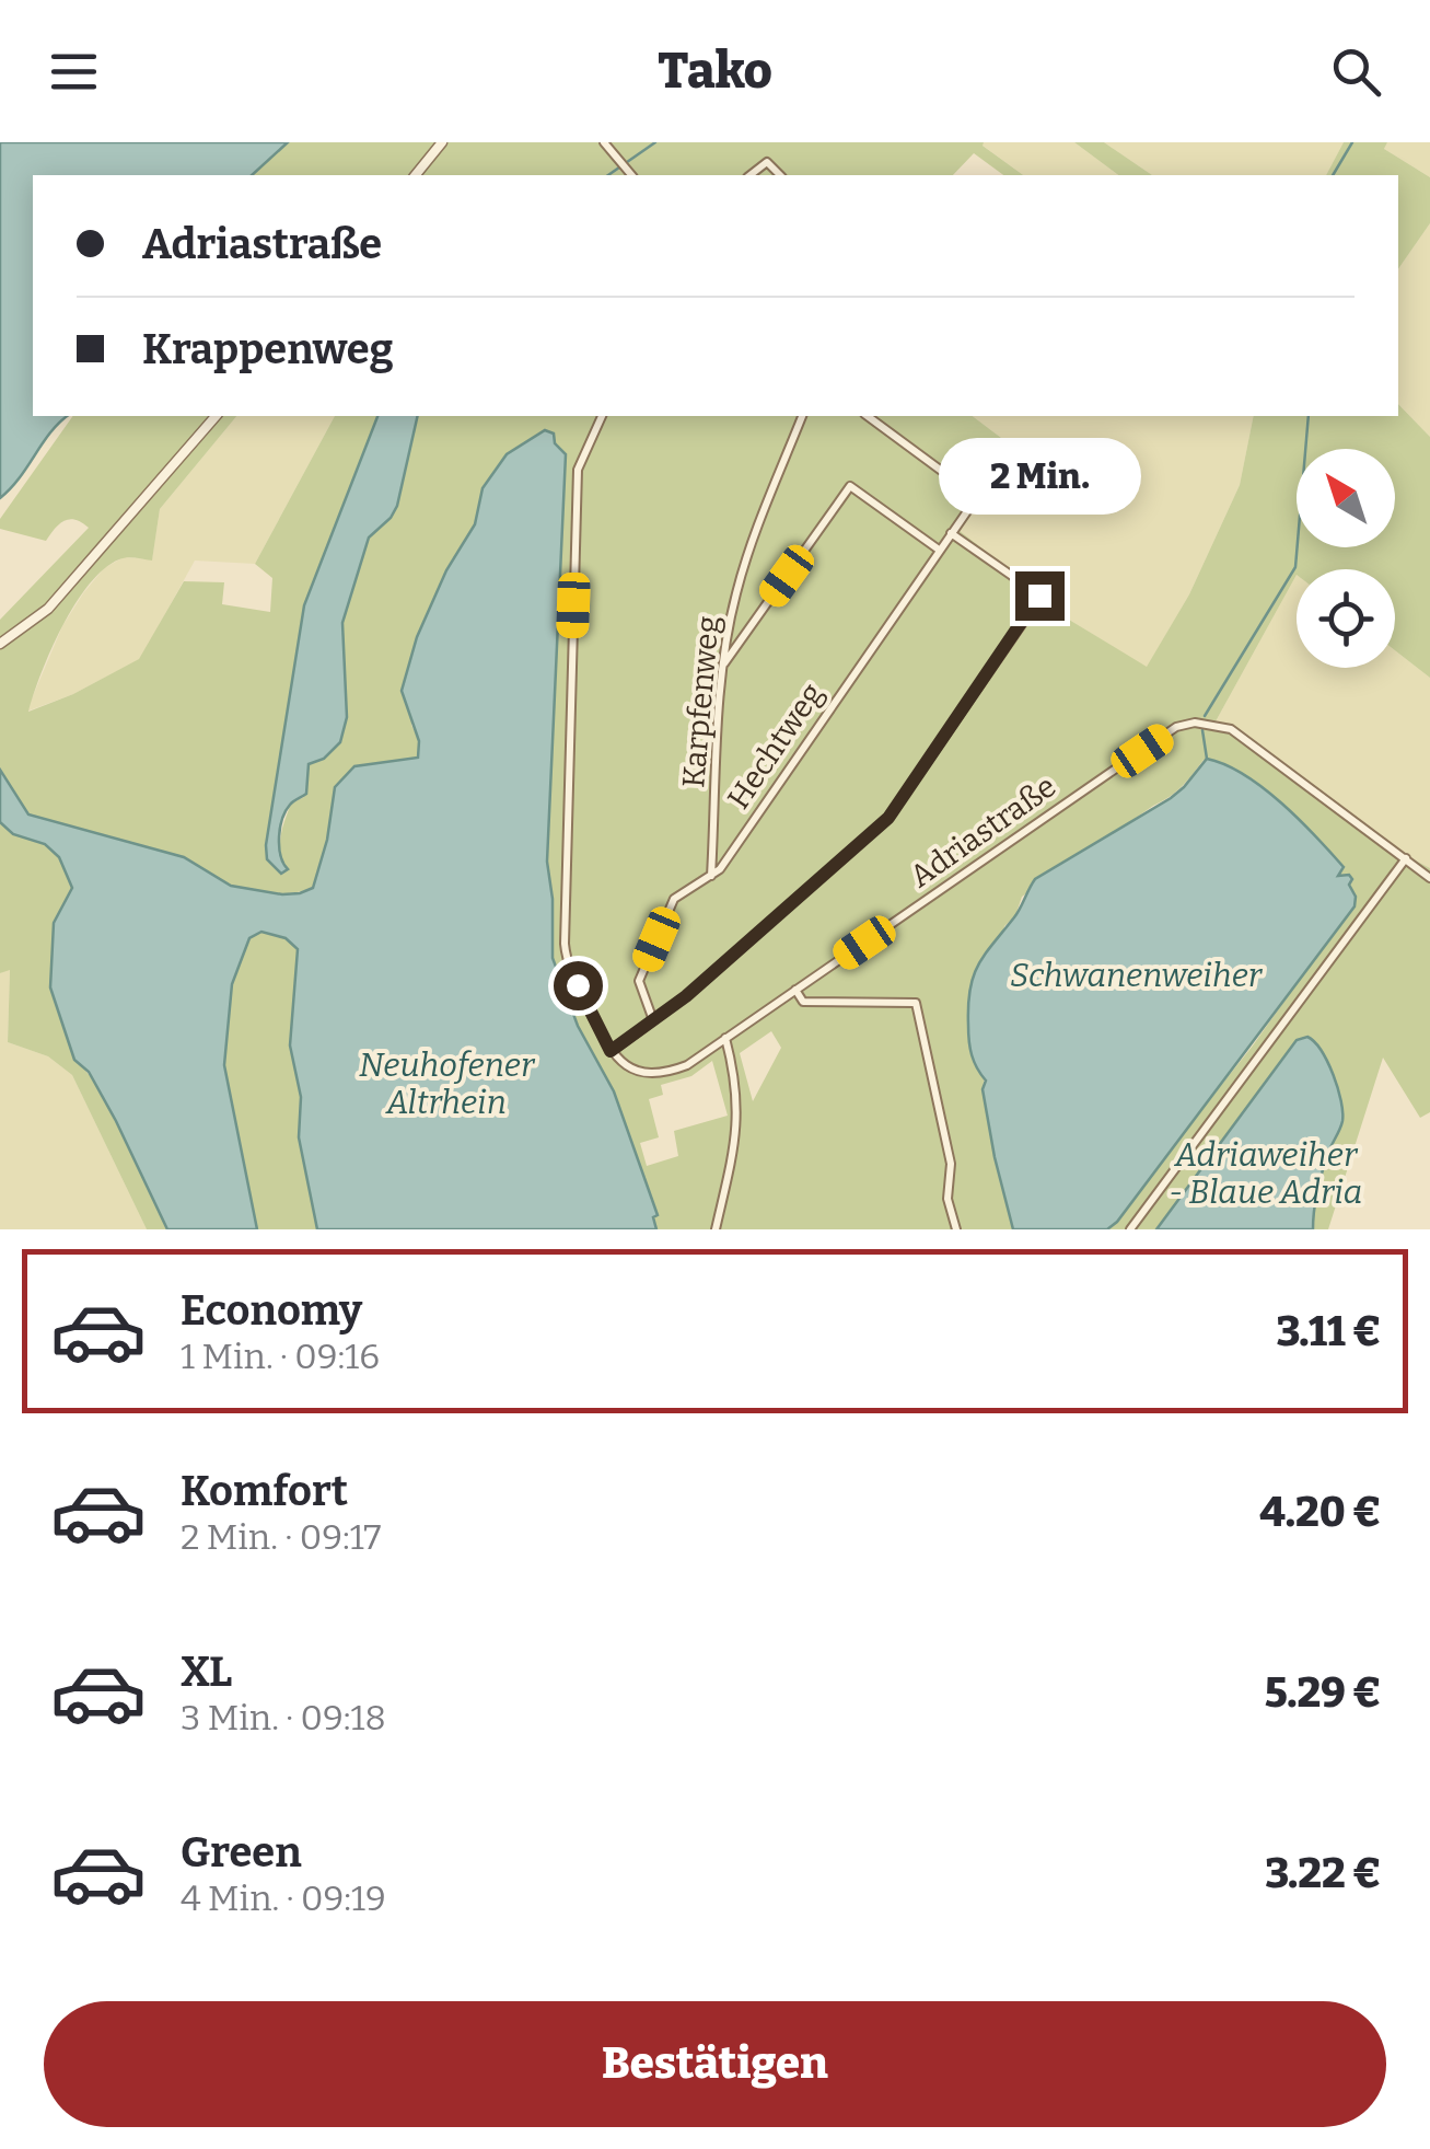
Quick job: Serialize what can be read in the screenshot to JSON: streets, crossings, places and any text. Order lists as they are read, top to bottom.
{
  "streets": {
    "street": ["Karpfenweg", "Hechtweg", "Adriastraße"]
  },
  "crossings": [
    ["Karpfenweg", "Hechtweg"]
  ],
  "water": ["Schwanenweiher", "Neuhofener Altrhein", "Adriaweiher - Blaue Adria"],
  "north": "top left",
  "page": {
    "header": "Tako",
    "banner": ["Adriastraße", "Krappenweg"],
    "bubble": "2 Min.",
    "list": [
      {
        "name": "Economy",
        "note": "1 Min. · 09:16",
        "value": "3.11 €"
      },
      {
        "name": "Komfort",
        "note": "2 Min. · 09:17",
        "value": "4.20 €"
      },
      {
        "name": "XL",
        "note": "3 Min. · 09:18",
        "value": "5.29 €"
      },
      {
        "name": "Green",
        "note": "4 Min. · 09:19",
        "value": "3.22 €"
      }
    ],
    "buttons": "Bestätigen"
  }
}
